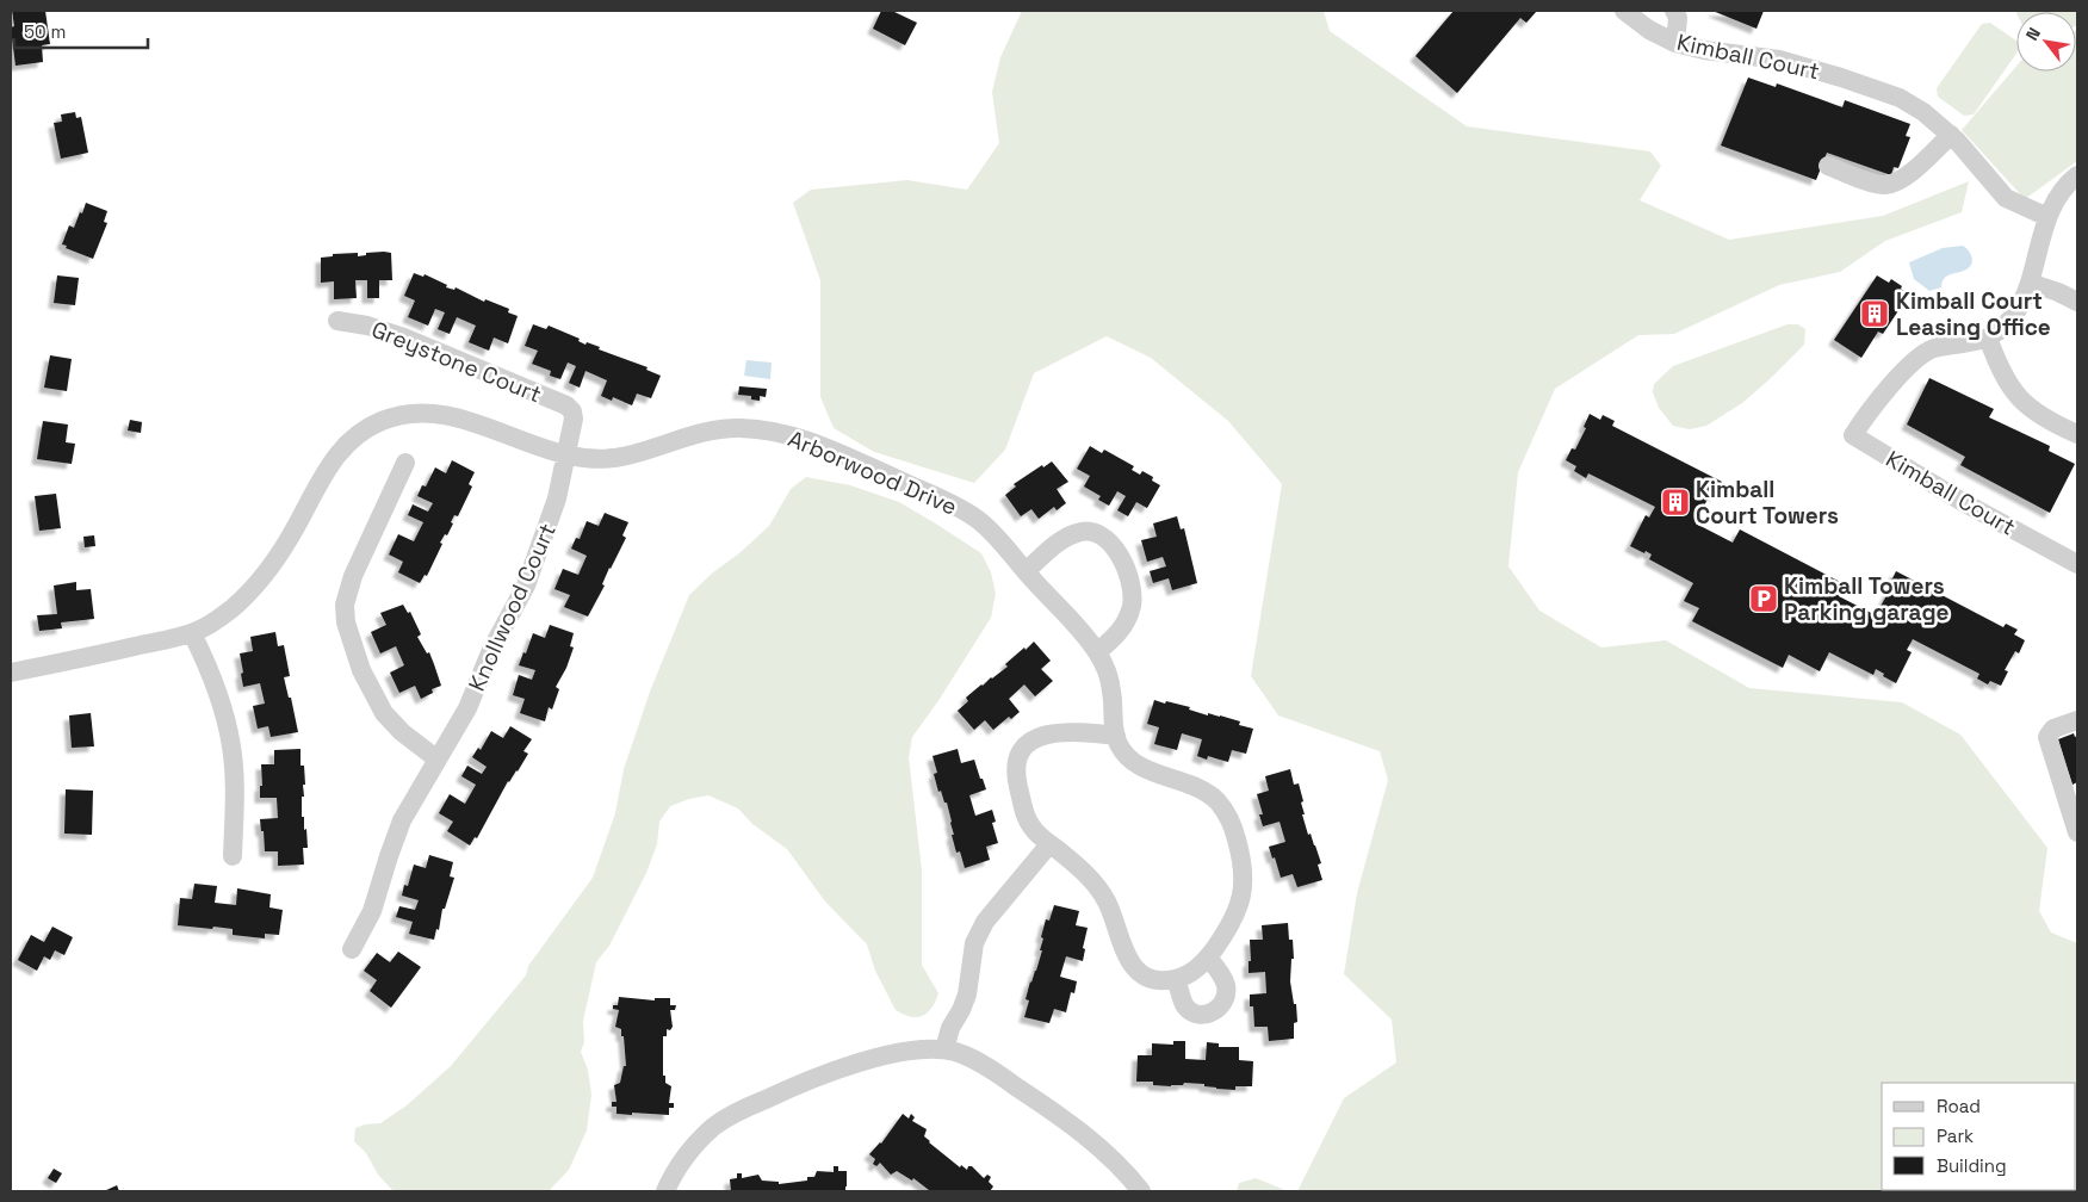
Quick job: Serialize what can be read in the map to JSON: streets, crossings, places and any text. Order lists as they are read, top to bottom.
{
  "streets": {
    "street": [
      "Kimball Court",
      "Greystone Court",
      "Arborwood Drive",
      "Knollwood Court"
    ]
  },
  "crossings": [
    ["Greystone Court", "Knollwood Court"],
    ["Arborwood Drive", "Knollwood Court"]
  ],
  "places": {
    "building": ["Kimball Court Leasing Office", "Kimball Court Towers"],
    "parking": ["Kimball Towers Parking garage"]
  },
  "legend": ["Road", "Park", "Building"],
  "scale_bar": "50 m",
  "north": "top left"
}
